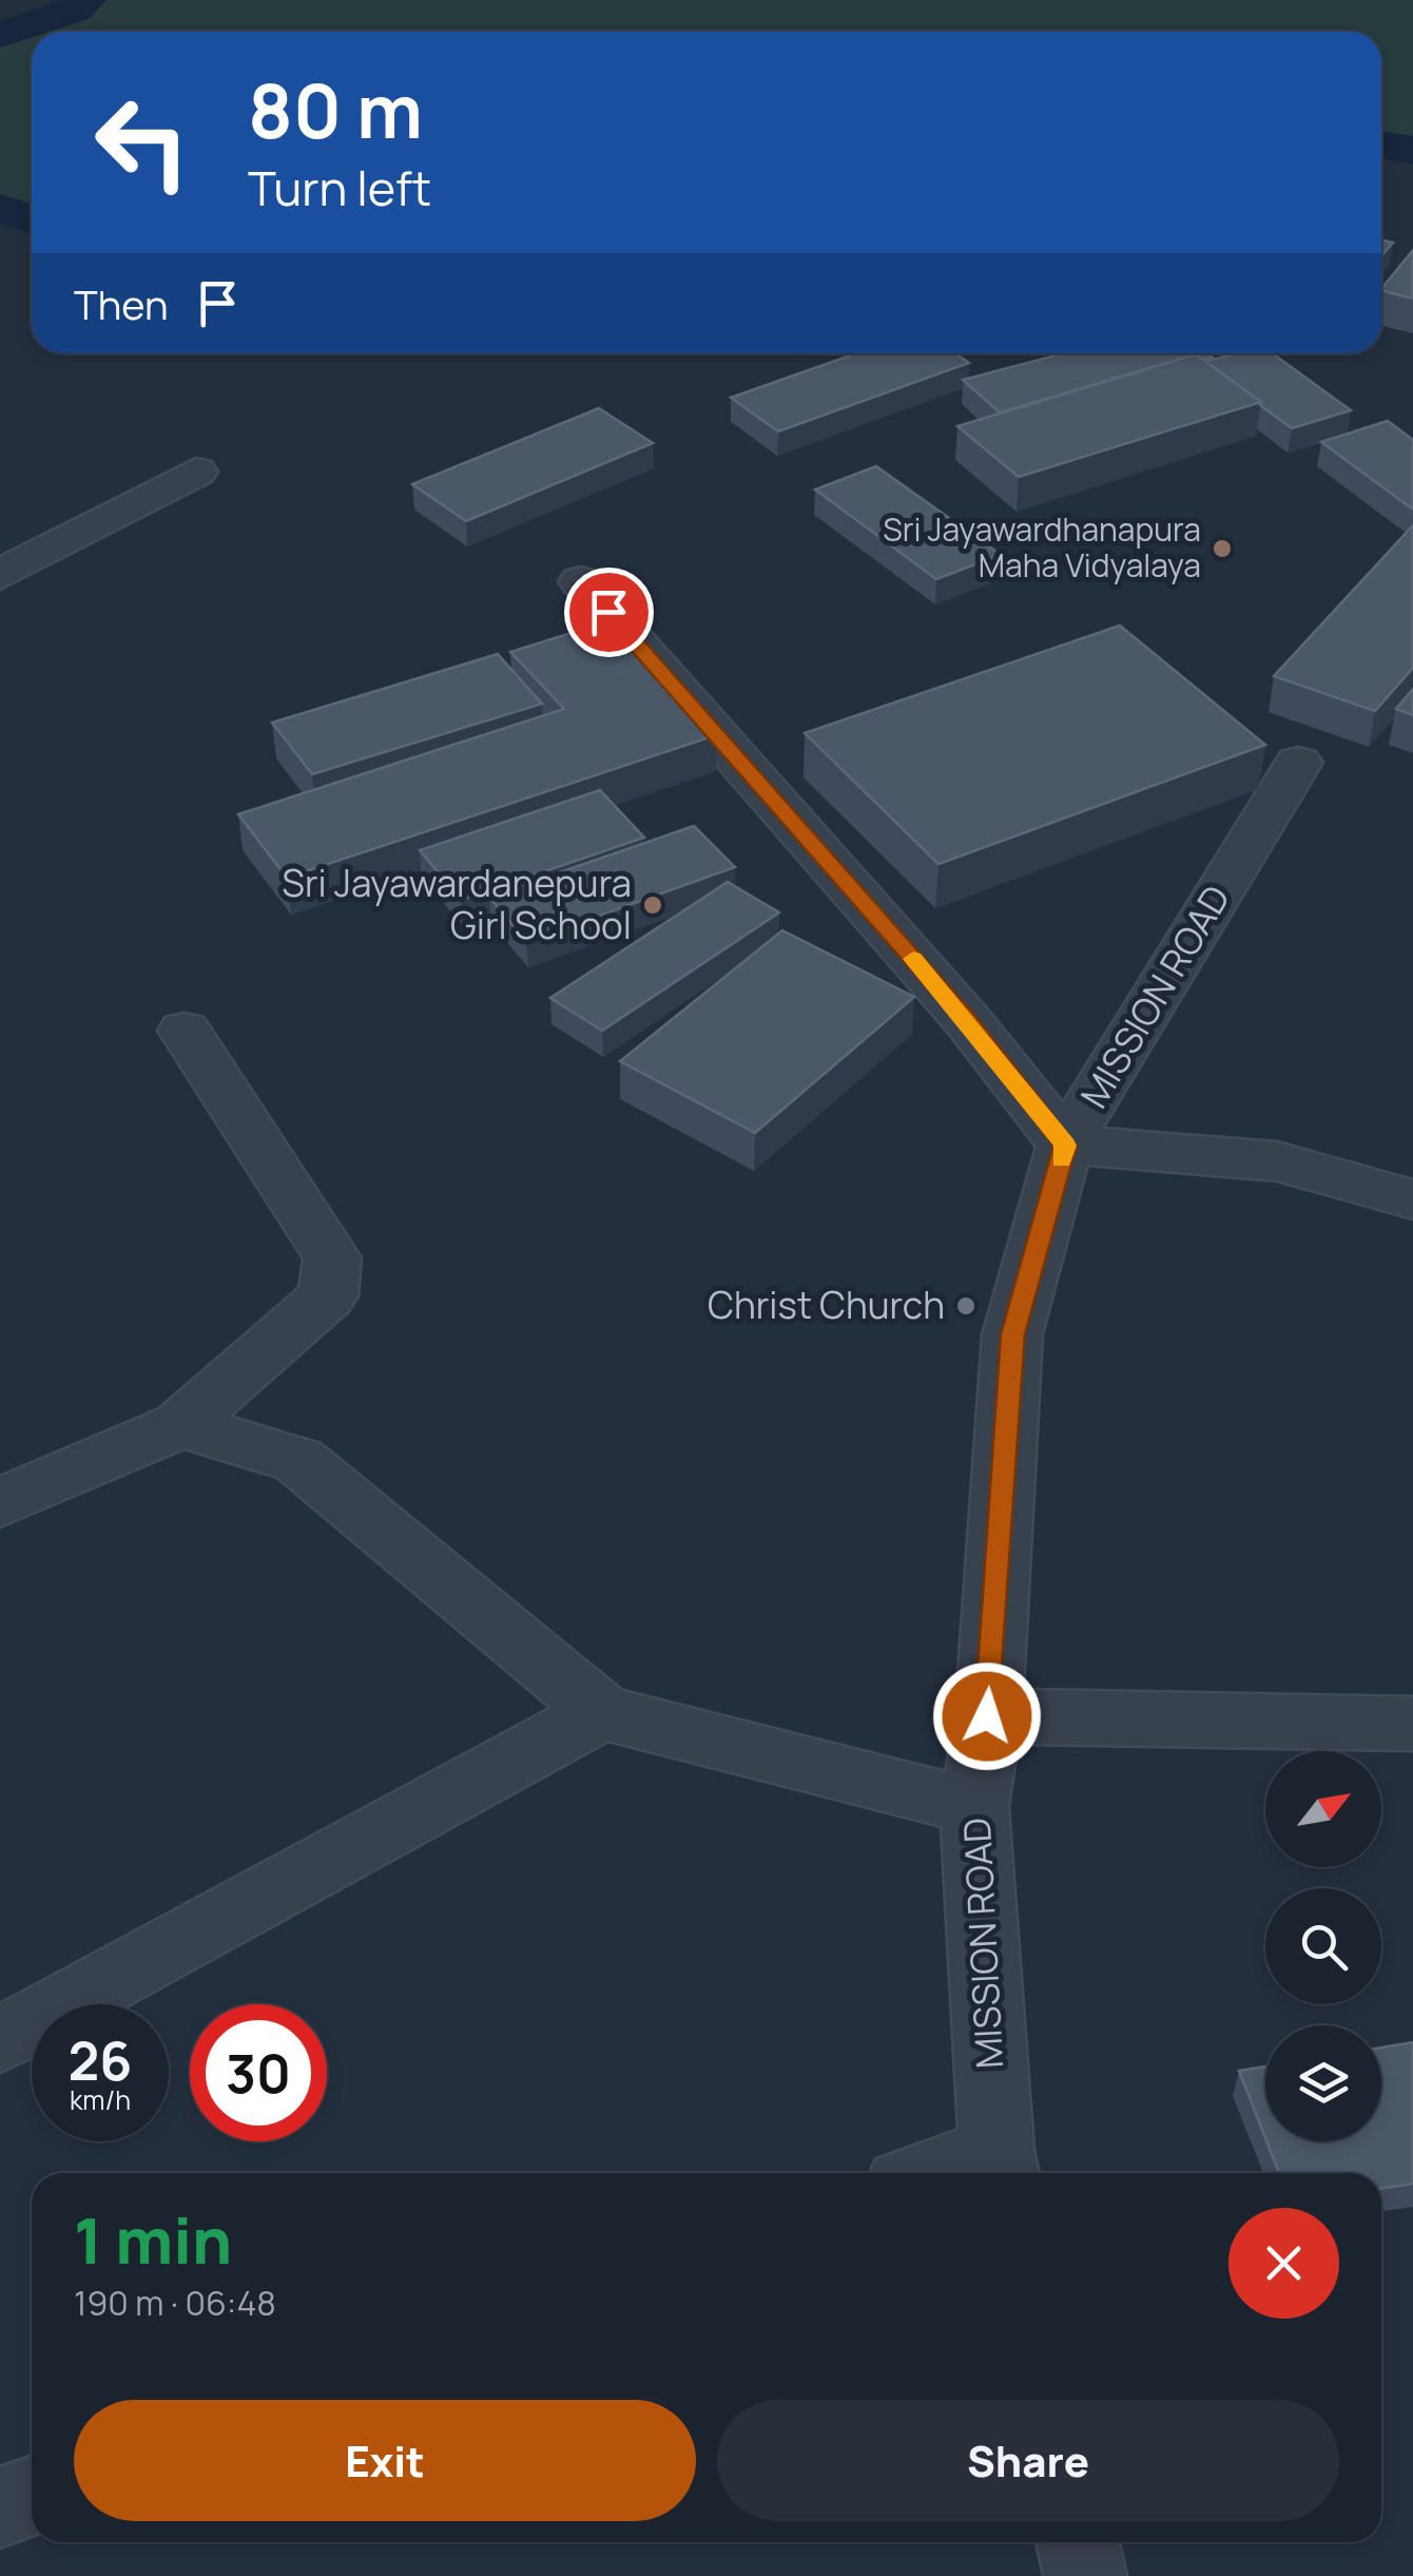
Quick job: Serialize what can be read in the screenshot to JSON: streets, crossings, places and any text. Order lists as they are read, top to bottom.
{
  "streets": {
    "street": ["MISSION ROAD"]
  },
  "places": ["Sri Jayawardhanapura Maha Vidyalaya", "Sri Jayawardanepura Girl School", "Christ Church"],
  "north": "top right",
  "page": {
    "turn": ["80 m", "Turn left"],
    "then": "Then",
    "speed": "26 km/h",
    "limit": "30",
    "heading": ["1 min", "190 m · 06:48"],
    "buttons": ["Exit", "Share"]
  }
}
